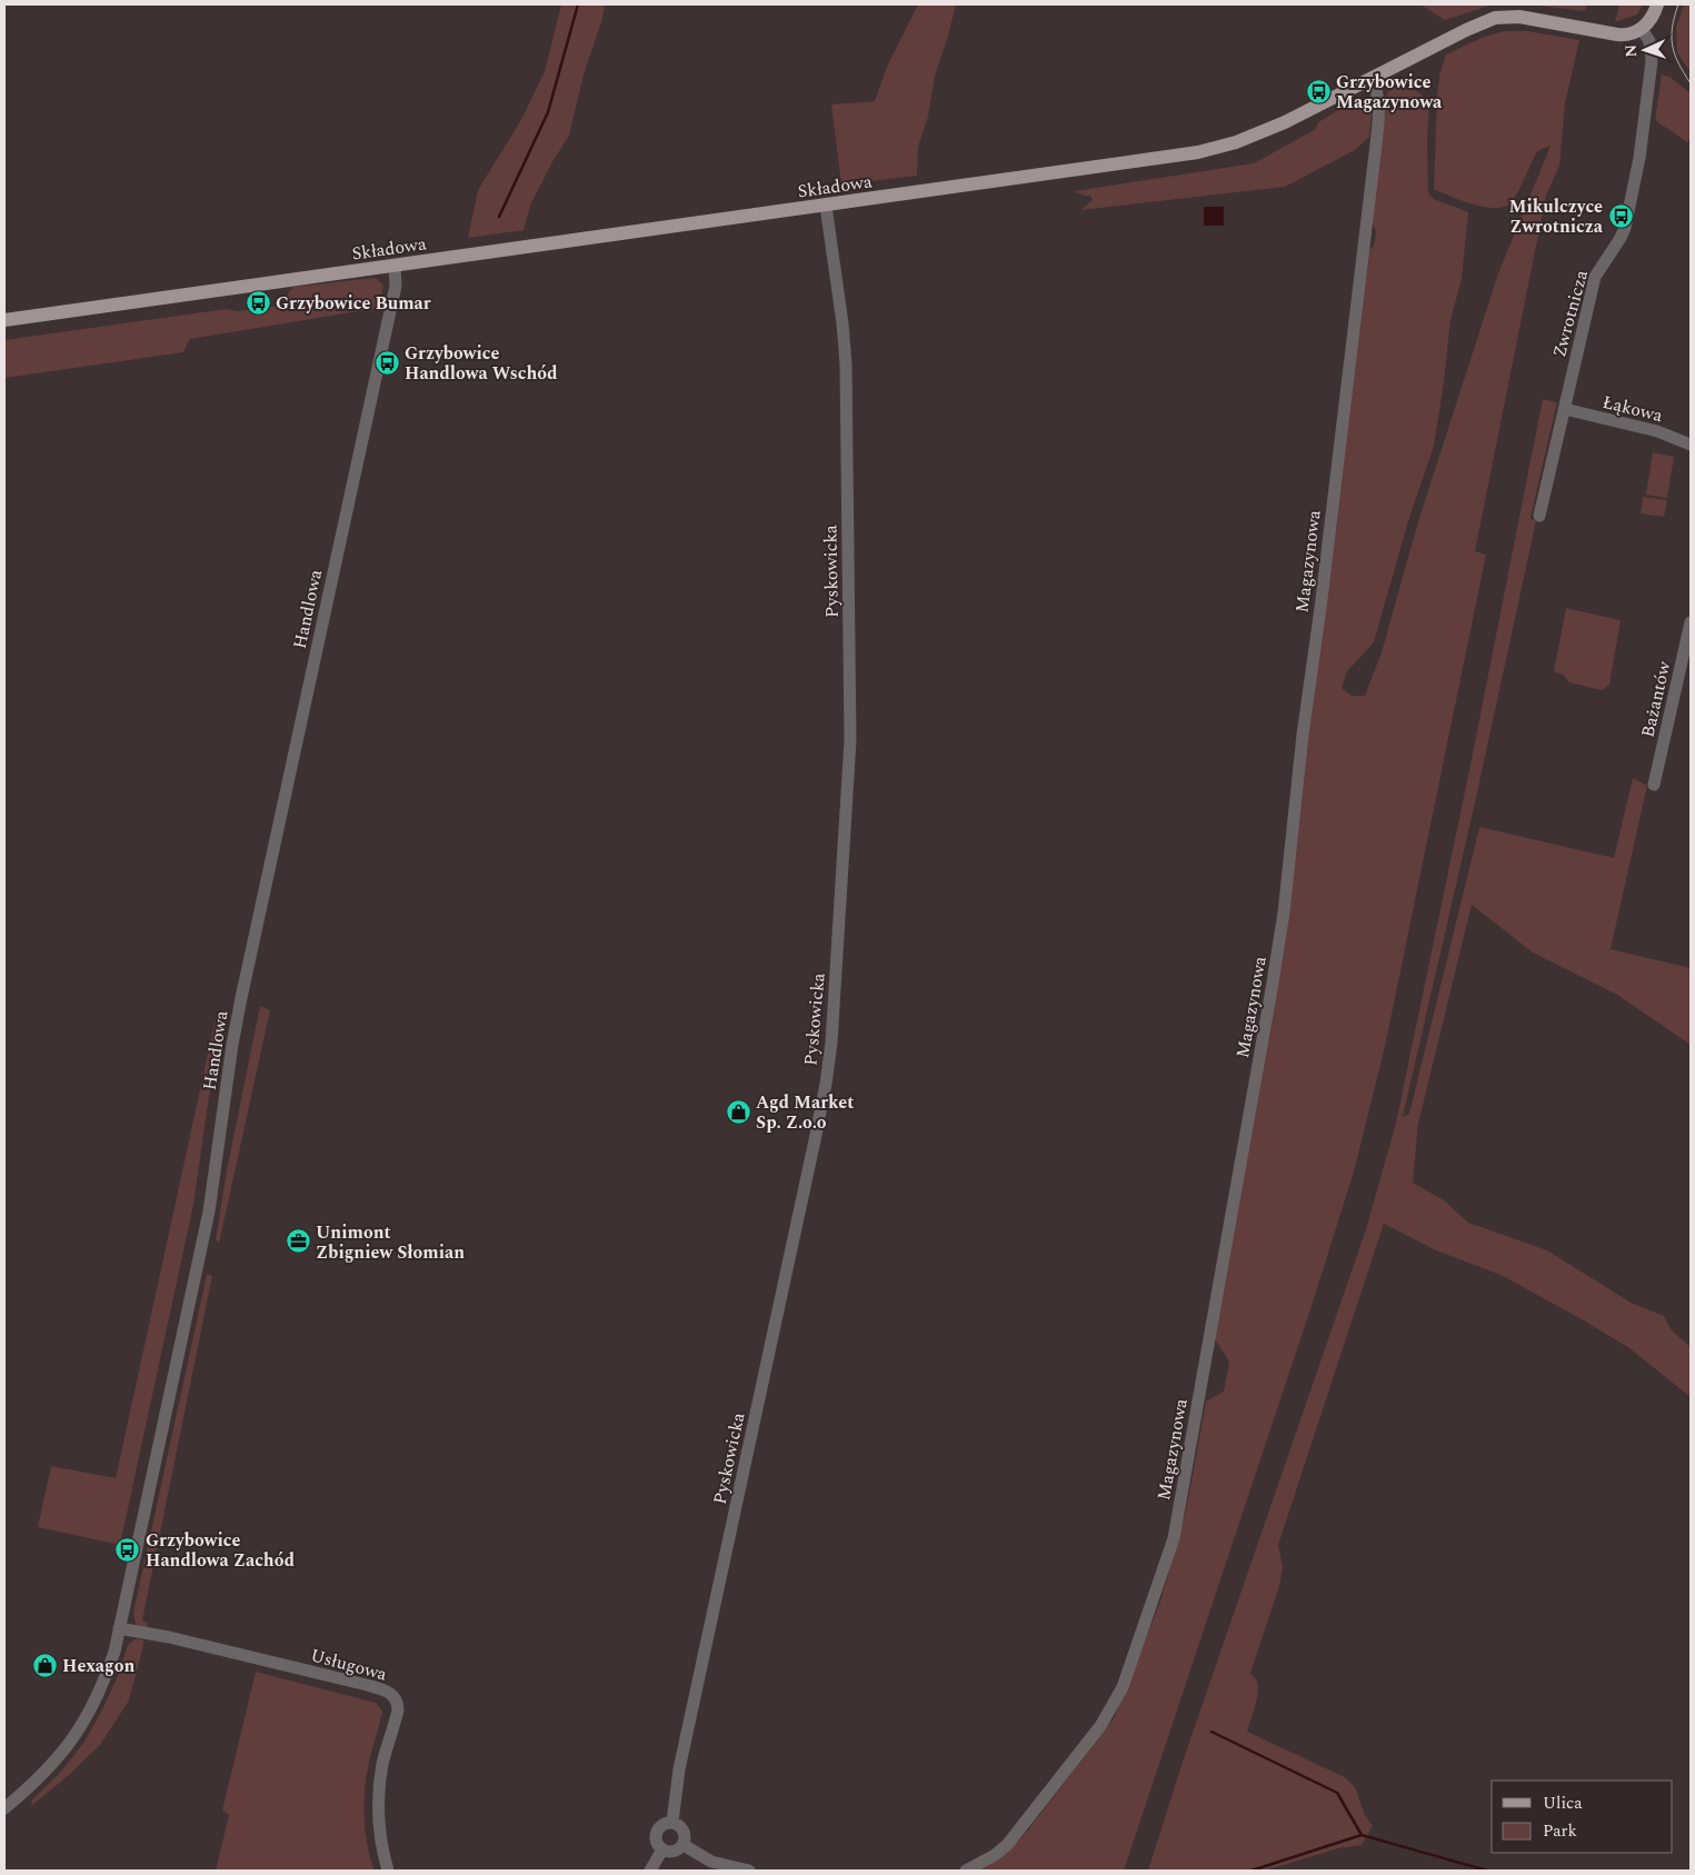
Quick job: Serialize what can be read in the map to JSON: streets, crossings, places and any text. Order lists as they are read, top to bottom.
{
  "streets": {
    "main road": ["Składowa"],
    "street": [
      "Zwrotnicza",
      "Łąkowa",
      "Magazynowa",
      "Pyskowicka",
      "Handlowa",
      "Bażantów",
      "Usługowa"
    ]
  },
  "crossings": [
    ["Składowa", "Zwrotnicza"],
    ["Składowa", "Magazynowa"],
    ["Składowa", "Pyskowicka"],
    ["Składowa", "Handlowa"],
    ["Zwrotnicza", "Łąkowa"],
    ["Handlowa", "Usługowa"]
  ],
  "places": {
    "bus stop": [
      "Grzybowice Magazynowa",
      "Mikulczyce Zwrotnicza",
      "Grzybowice Bumar",
      "Grzybowice Handlowa Wschód",
      "Grzybowice Handlowa Zachód"
    ],
    "shop": ["Agd Market Sp. Z.o.o", "Hexagon"],
    "office": ["Unimont Zbigniew Słomian"]
  },
  "legend": ["Ulica", "Park"],
  "north": "left"
}
